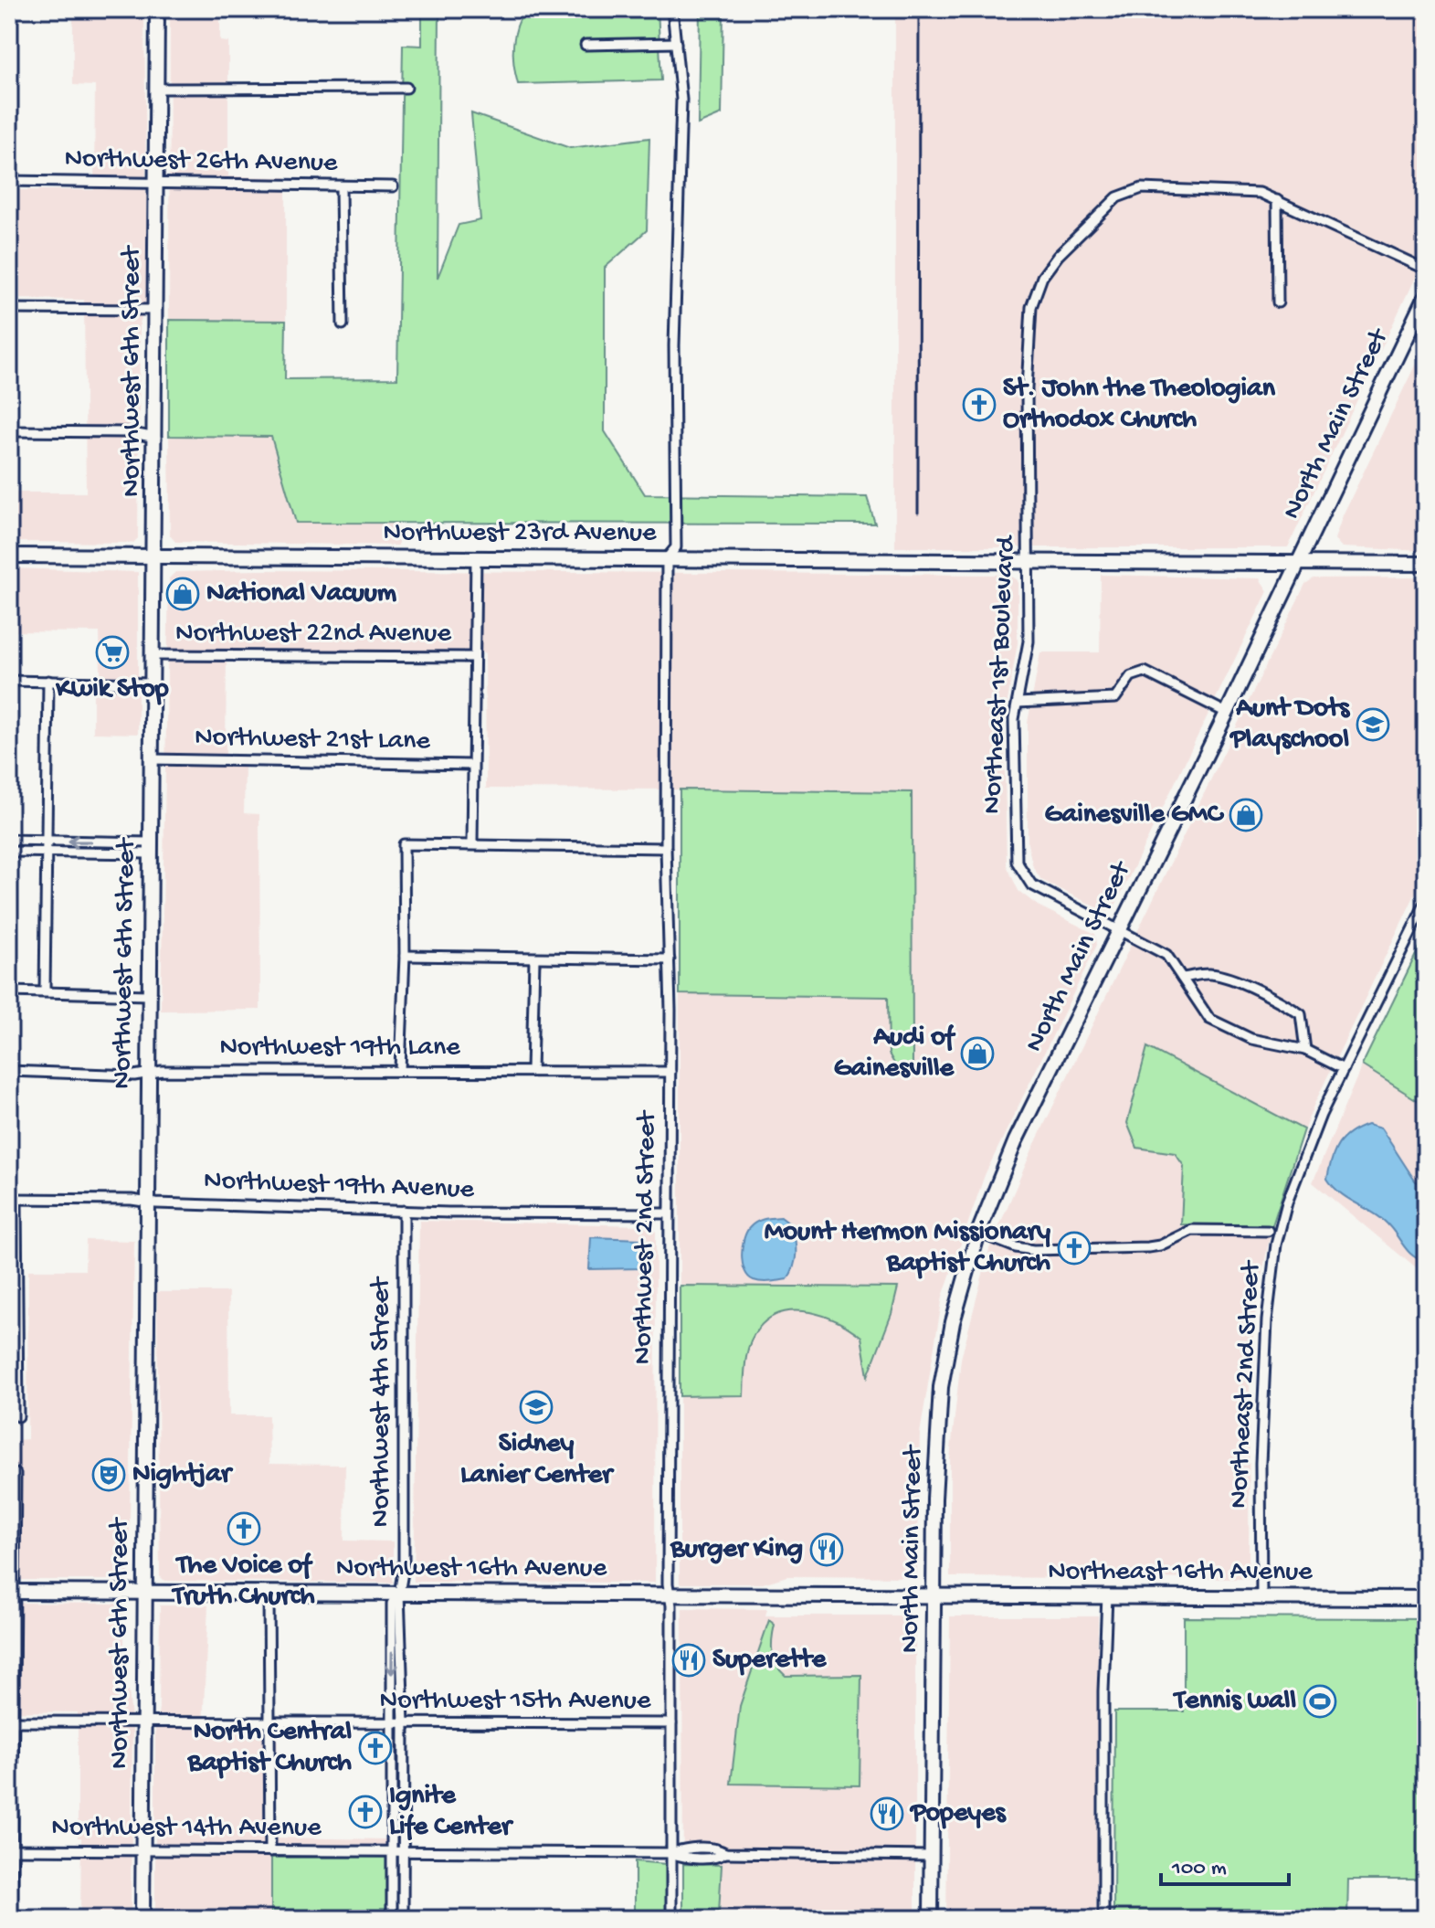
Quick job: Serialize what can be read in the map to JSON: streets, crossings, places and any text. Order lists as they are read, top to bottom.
{
  "streets": {
    "main road": [
      "Northwest 6th Street",
      "North Main Street",
      "Northwest 23rd Avenue",
      "Northwest 16th Avenue",
      "Northeast 16th Avenue"
    ],
    "street": [
      "Northwest 26th Avenue",
      "Northwest 22nd Avenue",
      "Northeast 1st Boulevard",
      "Northwest 21st Lane",
      "Northwest 19th Lane",
      "Northwest 19th Avenue",
      "Northwest 2nd Street",
      "Northeast 2nd Street",
      "Northwest 4th Street",
      "Northwest 15th Avenue",
      "Northwest 14th Avenue"
    ]
  },
  "crossings": [
    ["Northwest 26th Avenue", "Northwest 6th Street"],
    ["Northwest 6th Street", "Northwest 23rd Avenue"],
    ["Northwest 6th Street", "Northwest 22nd Avenue"],
    ["Northwest 6th Street", "Northwest 21st Lane"],
    ["Northwest 6th Street", "Northwest 19th Lane"],
    ["Northwest 6th Street", "Northwest 19th Avenue"],
    ["Northwest 6th Street", "Northwest 16th Avenue"],
    ["Northwest 6th Street", "Northwest 15th Avenue"],
    ["Northwest 6th Street", "Northwest 14th Avenue"],
    ["North Main Street", "Northwest 23rd Avenue"],
    ["North Main Street", "Northeast 1st Boulevard"],
    ["North Main Street", "Northwest 16th Avenue"],
    ["North Main Street", "Northeast 16th Avenue"],
    ["North Main Street", "Northwest 14th Avenue"],
    ["Northwest 23rd Avenue", "Northeast 1st Boulevard"],
    ["Northwest 23rd Avenue", "Northwest 2nd Street"],
    ["Northeast 1st Boulevard", "Northeast 2nd Street"],
    ["Northwest 19th Lane", "Northwest 2nd Street"],
    ["Northwest 19th Avenue", "Northwest 2nd Street"],
    ["Northwest 19th Avenue", "Northwest 4th Street"],
    ["Northwest 2nd Street", "Northwest 16th Avenue"],
    ["Northwest 2nd Street", "Northwest 15th Avenue"],
    ["Northwest 2nd Street", "Northwest 14th Avenue"],
    ["Northeast 2nd Street", "Northeast 16th Avenue"],
    ["Northwest 4th Street", "Northwest 16th Avenue"],
    ["Northwest 4th Street", "Northwest 15th Avenue"],
    ["Northwest 4th Street", "Northwest 14th Avenue"],
    ["Northwest 16th Avenue", "Northeast 16th Avenue"]
  ],
  "places": {
    "church": [
      "St. John the Theologian Orthodox Church",
      "Mount Hermon Missionary Baptist Church",
      "The Voice of Truth Church",
      "North Central Baptist Church",
      "Ignite Life Center"
    ],
    "shop": ["National Vacuum", "Gainesville GMC", "Audi of Gainesville"],
    "supermarket": ["Kwik Stop"],
    "school or university": ["Aunt Dots Playschool", "Sidney Lanier Center"],
    "theatre": ["Nightjar"],
    "restaurant": ["Burger King", "Superette", "Popeyes"],
    "sports": ["Tennis wall"]
  },
  "scale_bar": "100 m"
}
